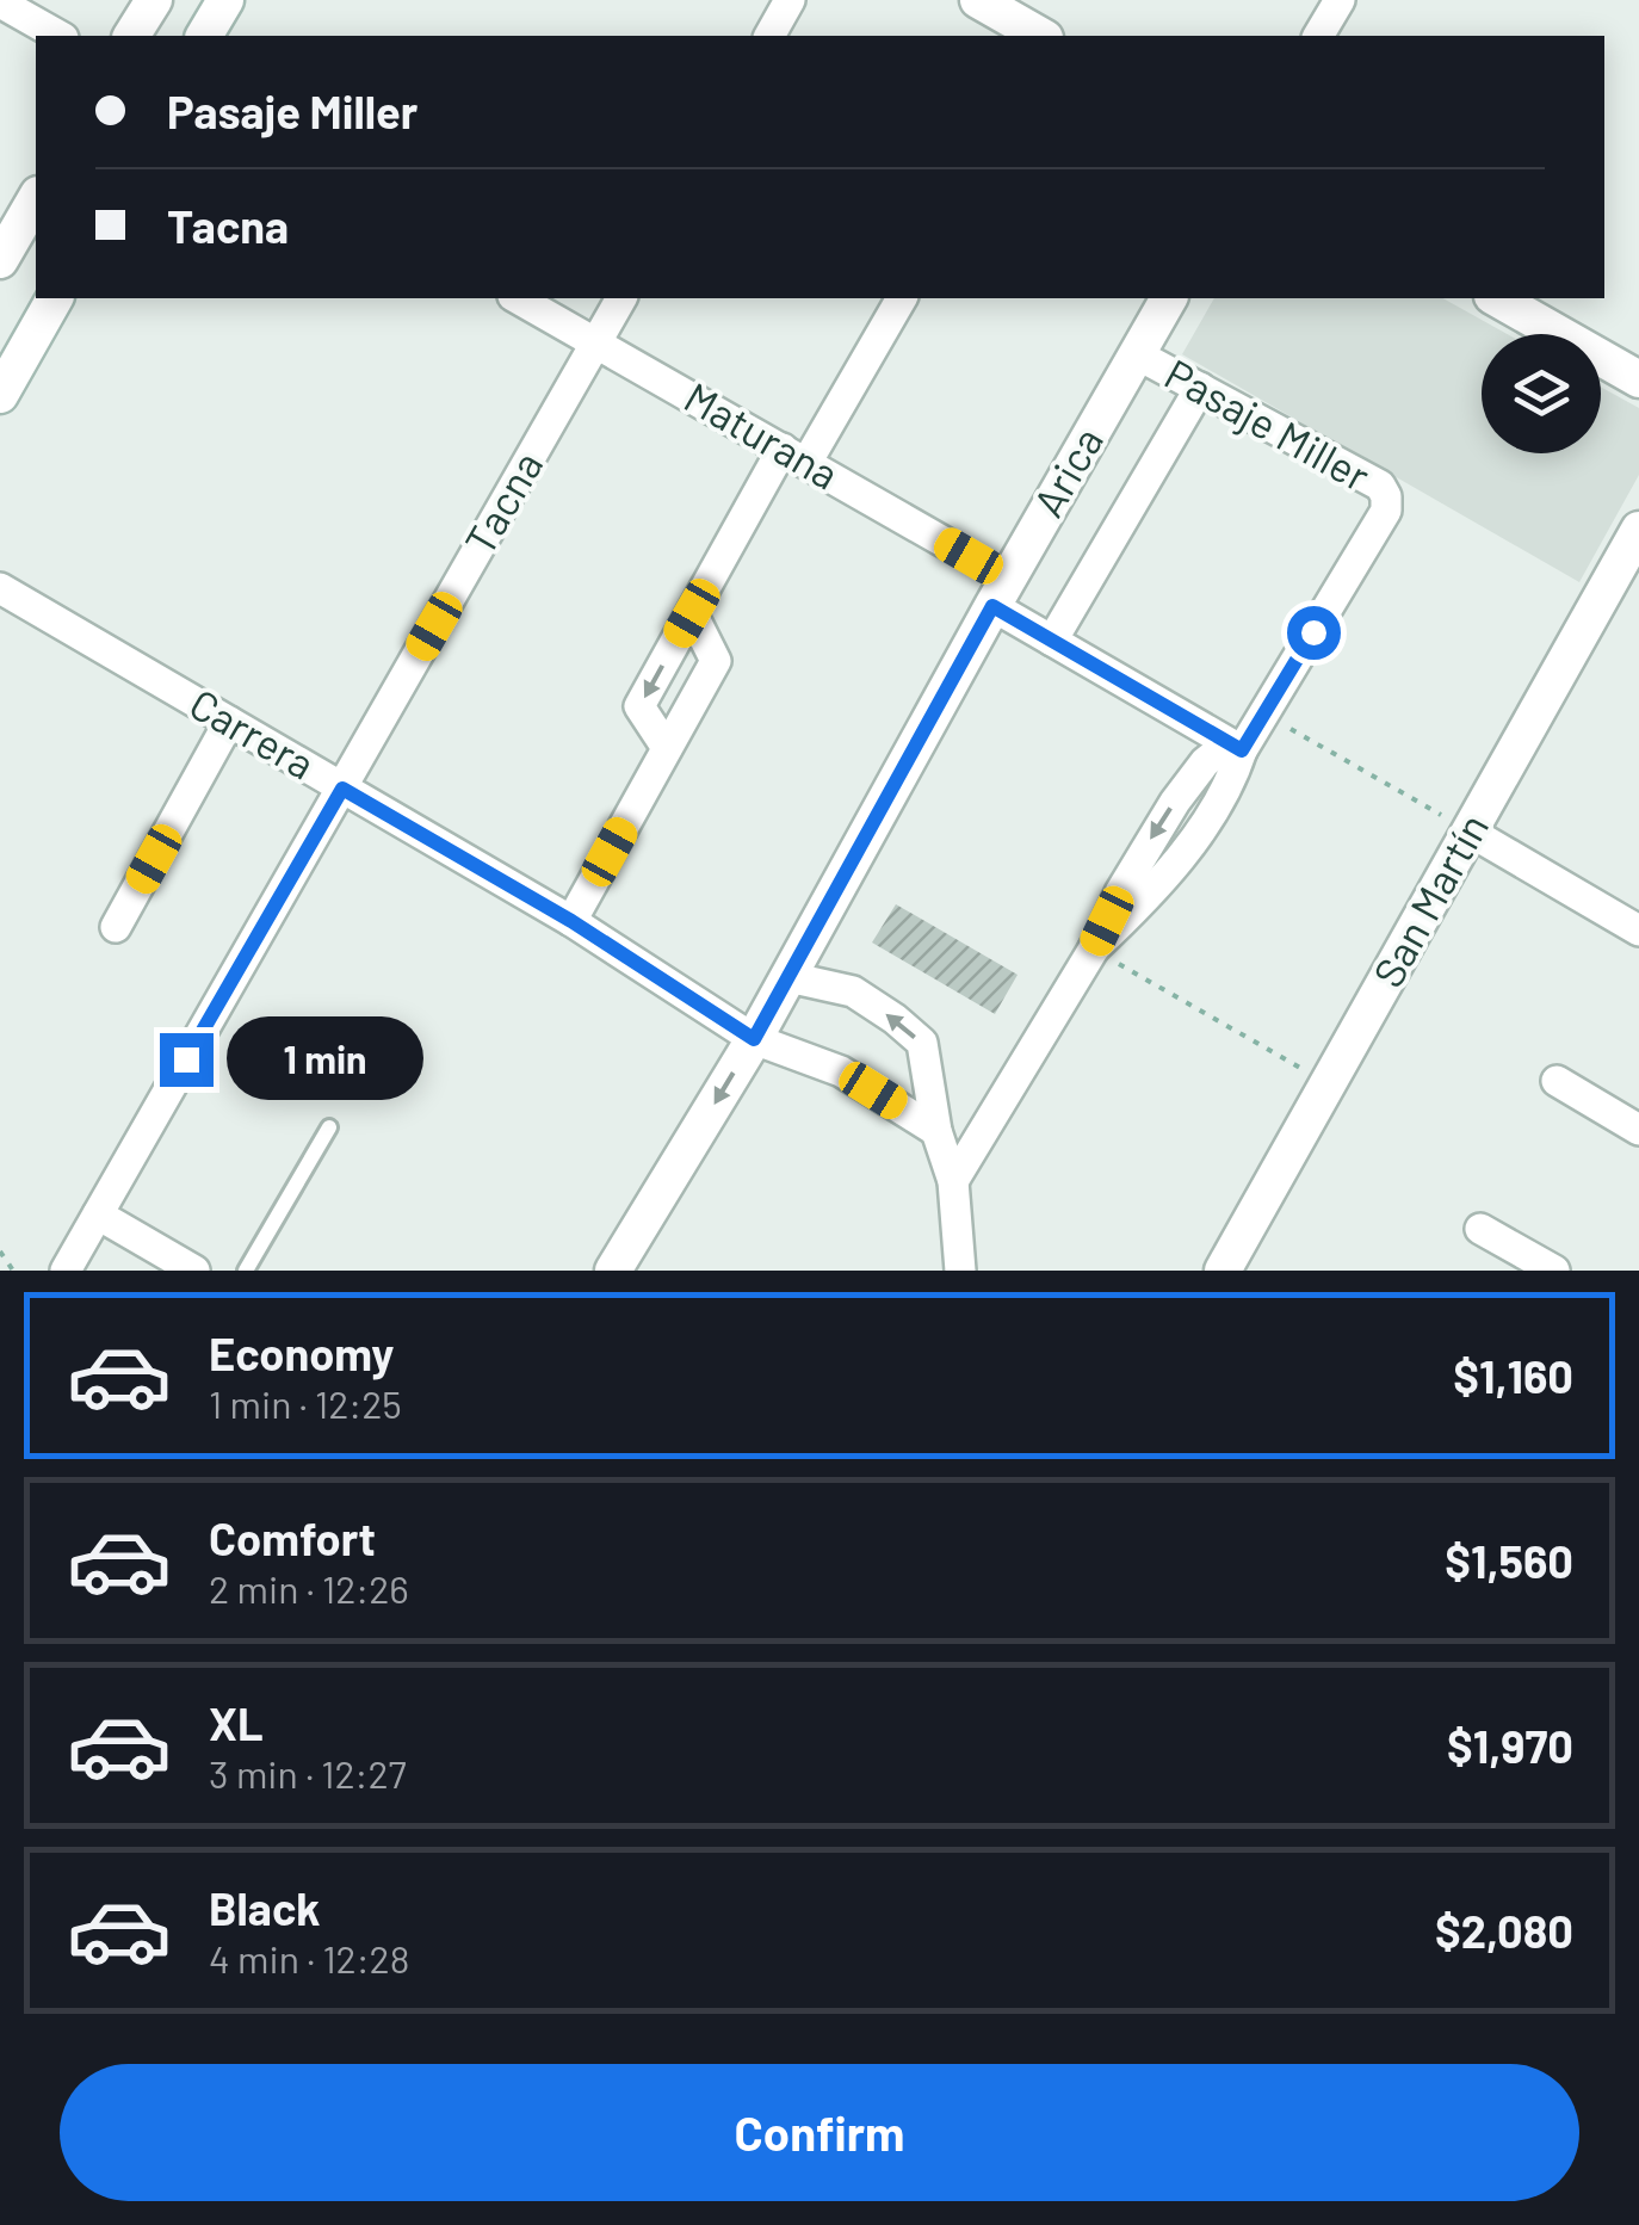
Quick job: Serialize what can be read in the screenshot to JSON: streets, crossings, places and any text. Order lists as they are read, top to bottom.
{
  "streets": {
    "street": [
      "Pasaje Miller",
      "Maturana",
      "Arica",
      "Tacna",
      "Carrera",
      "San Martín"
    ]
  },
  "crossings": [
    ["Pasaje Miller", "Maturana"],
    ["Pasaje Miller", "Arica"],
    ["Maturana", "Arica"],
    ["Maturana", "Tacna"],
    ["Arica", "Carrera"],
    ["Tacna", "Carrera"]
  ],
  "page": {
    "banner": ["Pasaje Miller", "Tacna"],
    "bubble": "1 min",
    "list": [
      {
        "name": "Economy",
        "note": "1 min · 12:25",
        "value": "$1,160"
      },
      {
        "name": "Comfort",
        "note": "2 min · 12:26",
        "value": "$1,560"
      },
      {
        "name": "XL",
        "note": "3 min · 12:27",
        "value": "$1,970"
      },
      {
        "name": "Black",
        "note": "4 min · 12:28",
        "value": "$2,080"
      }
    ],
    "buttons": "Confirm"
  }
}
